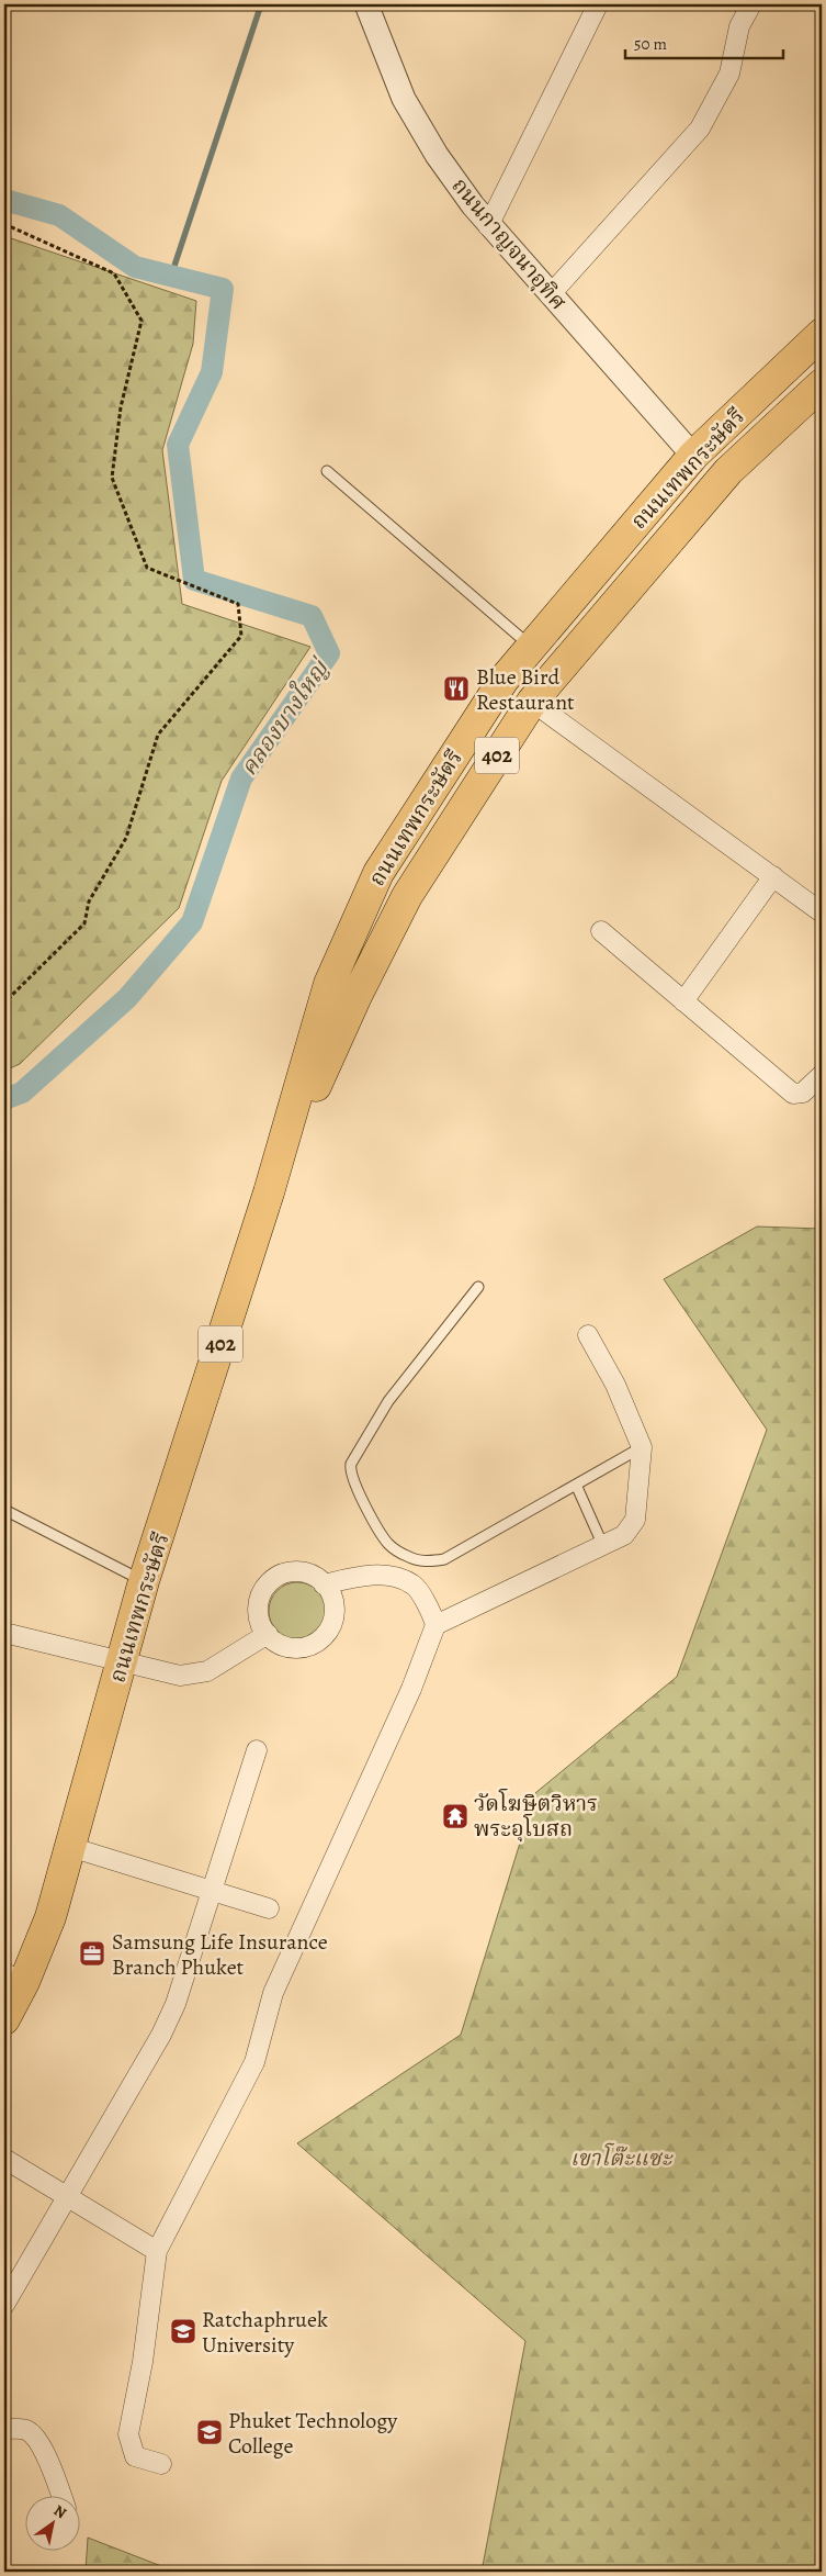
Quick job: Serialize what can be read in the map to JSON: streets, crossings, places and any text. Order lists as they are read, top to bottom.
{
  "streets": {
    "main road": ["ถนนเทพกระษัตรี", "402"],
    "street": ["ถนนกาญจนาอุทิศ"]
  },
  "crossings": [
    ["ถนนกาญจนาอุทิศ", "ถนนเทพกระษัตรี"]
  ],
  "water": ["คลองบางใหญ่"],
  "parks": ["เขาโต๊ะแซะ"],
  "places": {
    "restaurant": ["Blue Bird Restaurant"],
    "temple": ["วัดโฆษิตวิหาร พระอุโบสถ"],
    "office": ["Samsung Life Insurance Branch Phuket"],
    "school or university": ["Ratchaphruek University", "Phuket Technology College"]
  },
  "scale_bar": "50 m",
  "north": "top right"
}
